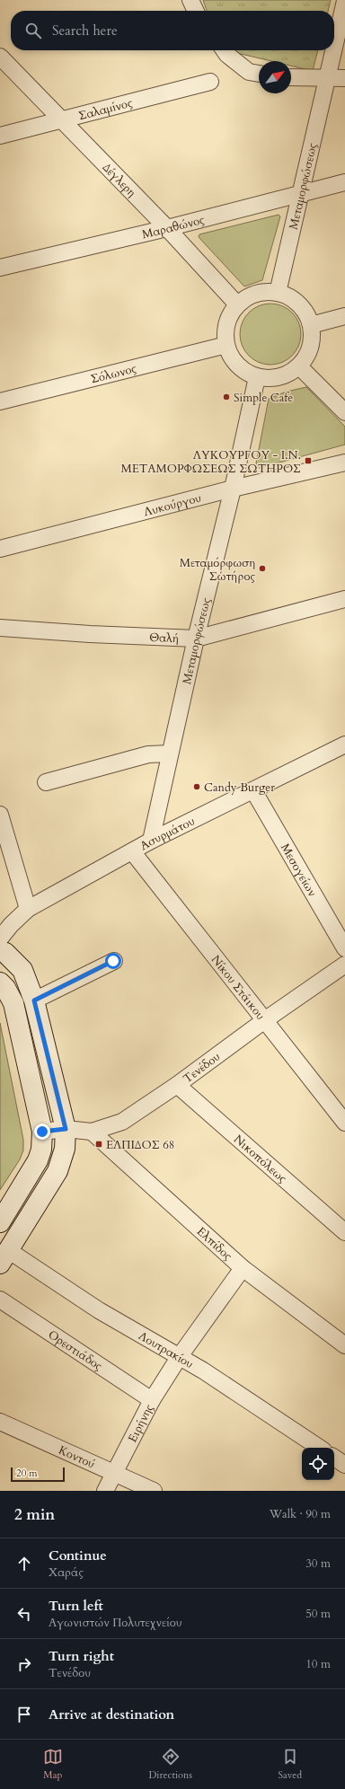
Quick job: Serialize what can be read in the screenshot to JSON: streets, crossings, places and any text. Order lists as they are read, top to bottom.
{
  "streets": {
    "street": [
      "Σαλαμίνος",
      "Δέγλερη",
      "Μεταμορφώσεως",
      "Μαραθώνος",
      "Σόλωνος",
      "Λυκούργου",
      "Θαλή",
      "Ασυρμάτου",
      "Μεσογείων",
      "Νίκου Στάικου",
      "Τενέδου",
      "Νικοπόλεως",
      "Ελπίδος",
      "Λουτρακίου",
      "Ορεστιάδος",
      "Ειρήνης",
      "Κοντού"
    ]
  },
  "crossings": [
    ["Σαλαμίνος", "Δέγλερη"],
    ["Δέγλερη", "Μεταμορφώσεως"],
    ["Δέγλερη", "Μαραθώνος"],
    ["Δέγλερη", "Σόλωνος"],
    ["Μεταμορφώσεως", "Μαραθώνος"],
    ["Μεταμορφώσεως", "Σόλωνος"],
    ["Μεταμορφώσεως", "Λυκούργου"],
    ["Μεταμορφώσεως", "Θαλή"],
    ["Μεταμορφώσεως", "Ασυρμάτου"],
    ["Ασυρμάτου", "Μεσογείων"],
    ["Ασυρμάτου", "Νίκου Στάικου"],
    ["Νίκου Στάικου", "Τενέδου"],
    ["Τενέδου", "Νικοπόλεως"],
    ["Τενέδου", "Ελπίδος"],
    ["Ελπίδος", "Ειρήνης"],
    ["Λουτρακίου", "Ειρήνης"],
    ["Ορεστιάδος", "Ειρήνης"],
    ["Ειρήνης", "Κοντού"]
  ],
  "places": {
    "other": ["Simple Cafe", "Μεταμόρφωση Σωτήρος", "Candy Burger"],
    "transit": ["ΛΥΚΟΥΡΓΟΥ - Ι.Ν. ΜΕΤΑΜΟΡΦΩΣΕΩΣ ΣΩΤΗΡΟΣ", "ΕΛΠΙΔΟΣ 68"]
  },
  "scale_bar": "20 m",
  "north": "top right",
  "page": {
    "search": "Search here",
    "scale": "20 m",
    "heading": ["2 min", "Walk · 90 m"],
    "list": [
      ["Continue", "Χαράς", "30 m"],
      ["Turn left", "Αγωνιστών Πολυτεχνείου", "50 m"],
      ["Turn right", "Τενέδου", "10 m"],
      "Arrive at destination"
    ],
    "nav": ["Map", "Directions", "Saved"]
  }
}
